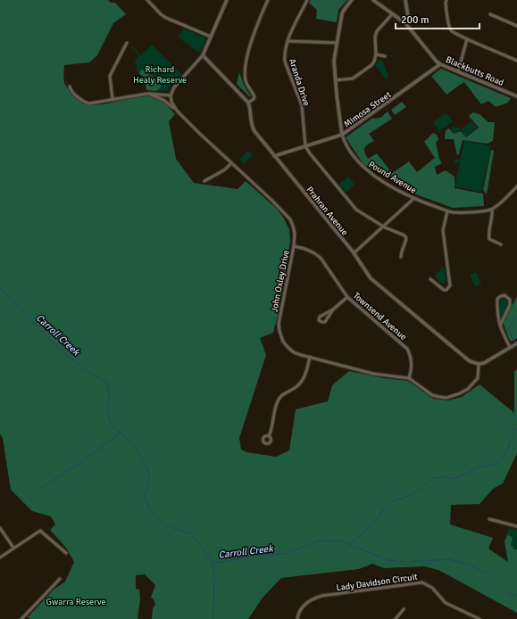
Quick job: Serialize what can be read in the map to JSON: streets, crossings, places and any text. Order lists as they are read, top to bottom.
{
  "streets": {
    "street": [
      "Blackbutts Road",
      "Aranda Drive",
      "Mimosa Street",
      "Pound Avenue",
      "Prahran Avenue",
      "John Oxley Drive",
      "Townsend Avenue",
      "Lady Davidson Circuit"
    ]
  },
  "crossings": [
    ["Blackbutts Road", "Mimosa Street"],
    ["Aranda Drive", "Mimosa Street"],
    ["Mimosa Street", "Pound Avenue"],
    ["Mimosa Street", "Prahran Avenue"],
    ["Prahran Avenue", "John Oxley Drive"],
    ["John Oxley Drive", "Townsend Avenue"]
  ],
  "water": ["Carroll Creek"],
  "parks": ["Richard Healy Reserve", "Gwarra Reserve"],
  "scale_bar": "200 m"
}
